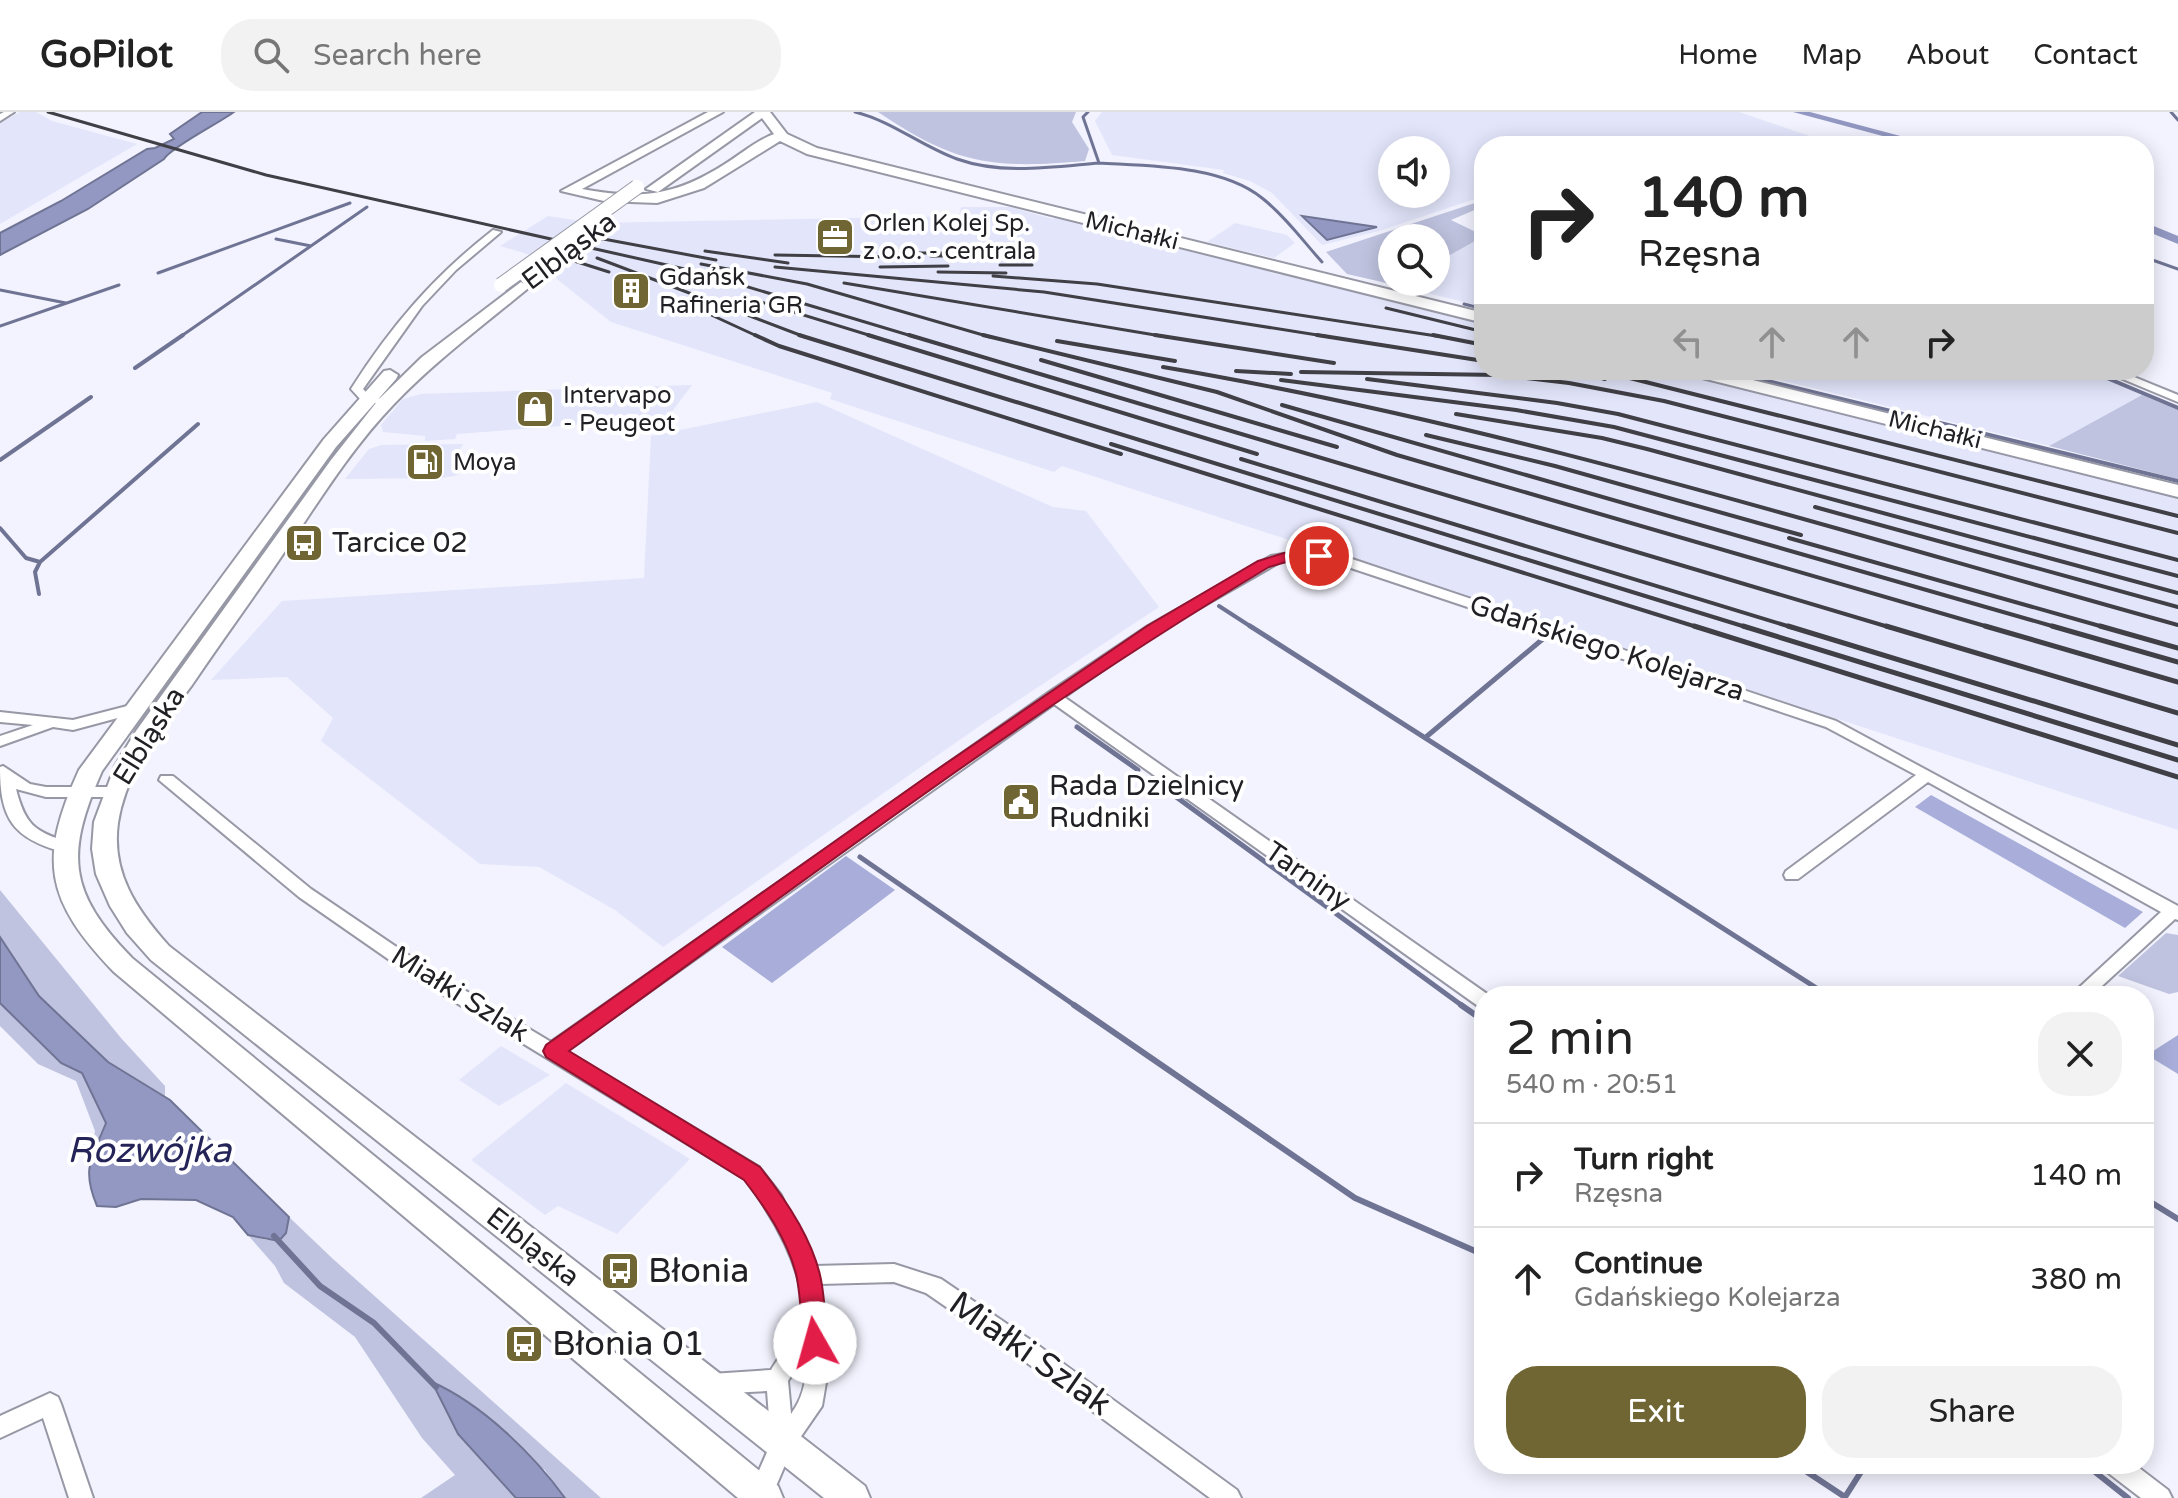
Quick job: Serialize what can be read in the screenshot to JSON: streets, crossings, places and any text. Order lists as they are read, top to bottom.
{
  "streets": {
    "main road": ["Michałki", "Elbląska"],
    "street": ["Gdańskiego Kolejarza", "Tarniny", "Miałki Szlak"]
  },
  "crossings": [
    ["Michałki", "Elbląska"],
    ["Elbląska", "Miałki Szlak"],
    ["Gdańskiego Kolejarza", "Tarniny"]
  ],
  "water": ["Rozwójka"],
  "places": {
    "office": ["Orlen Kolej Sp. z o.o. - centrala"],
    "building": ["Gdańsk Rafineria GR"],
    "shop": ["Intervapo - Peugeot"],
    "fuel station": ["Moya"],
    "bus stop": ["Tarcice 02", "Błonia", "Błonia 01"],
    "public building": ["Rada Dzielnicy Rudniki"]
  },
  "page": {
    "header": "GoPilot",
    "search": "Search here",
    "nav": [
      "Home",
      "Map",
      "About",
      "Contact"
    ],
    "turn": ["140 m", "Rzęsna"],
    "heading": ["2 min", "540 m · 20:51"],
    "list": [
      {
        "name": "Turn right",
        "note": "Rzęsna",
        "value": "140 m"
      },
      {
        "name": "Continue",
        "note": "Gdańskiego Kolejarza",
        "value": "380 m"
      }
    ],
    "buttons": ["Exit", "Share"]
  }
}
